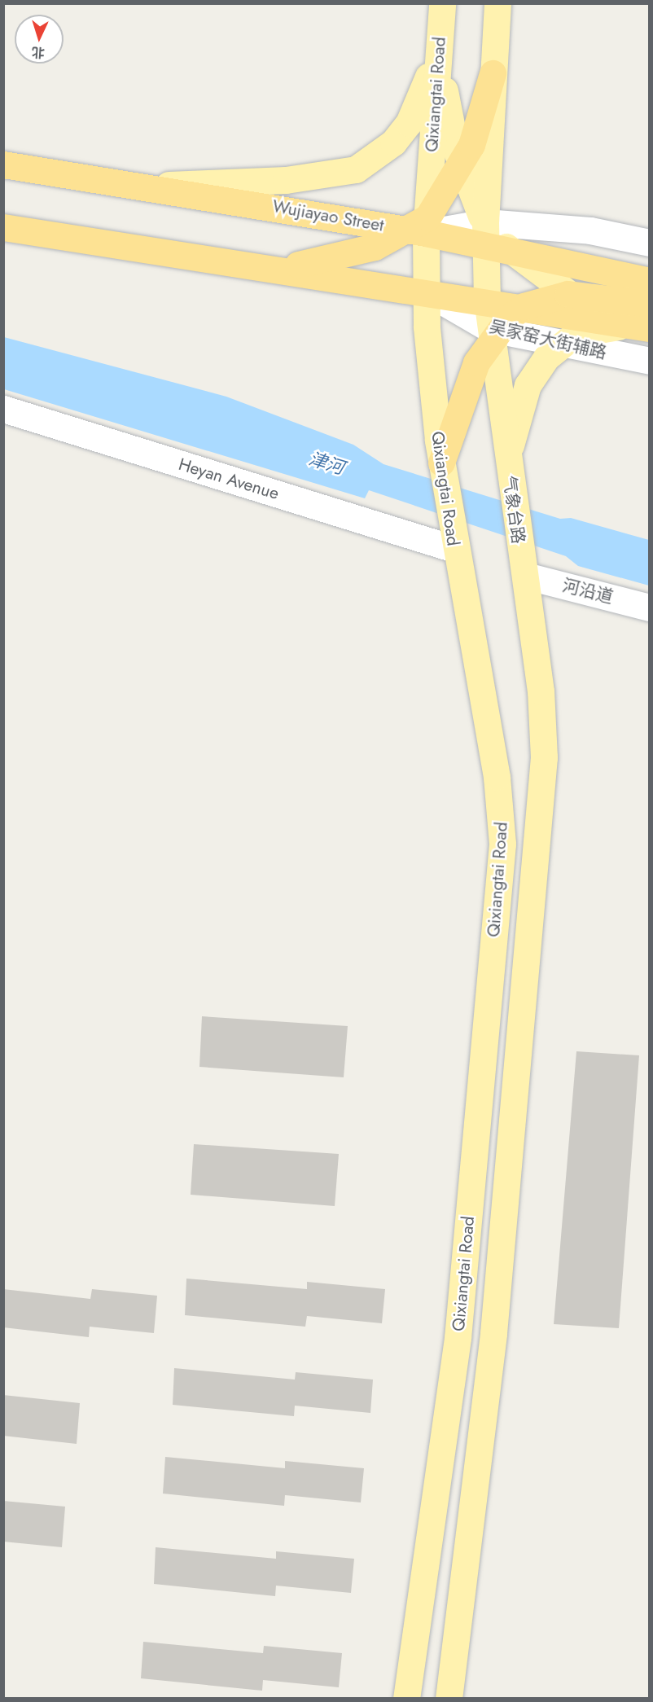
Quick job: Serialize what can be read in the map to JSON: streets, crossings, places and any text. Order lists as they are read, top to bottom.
{
  "streets": {
    "highway": ["Wujiayao Street"],
    "main road": ["Qixiangtai Road", "气象台路"],
    "street": ["吴家窑大街辅路", "Heyan Avenue", "河沿道"]
  },
  "crossings": [
    ["Qixiangtai Road", "Wujiayao Street"],
    ["Qixiangtai Road", "吴家窑大街辅路"],
    ["Qixiangtai Road", "Heyan Avenue"],
    ["Qixiangtai Road", "气象台路"],
    ["Qixiangtai Road", "河沿道"],
    ["气象台路", "河沿道"]
  ],
  "water": ["津河"],
  "north": "bottom"
}
